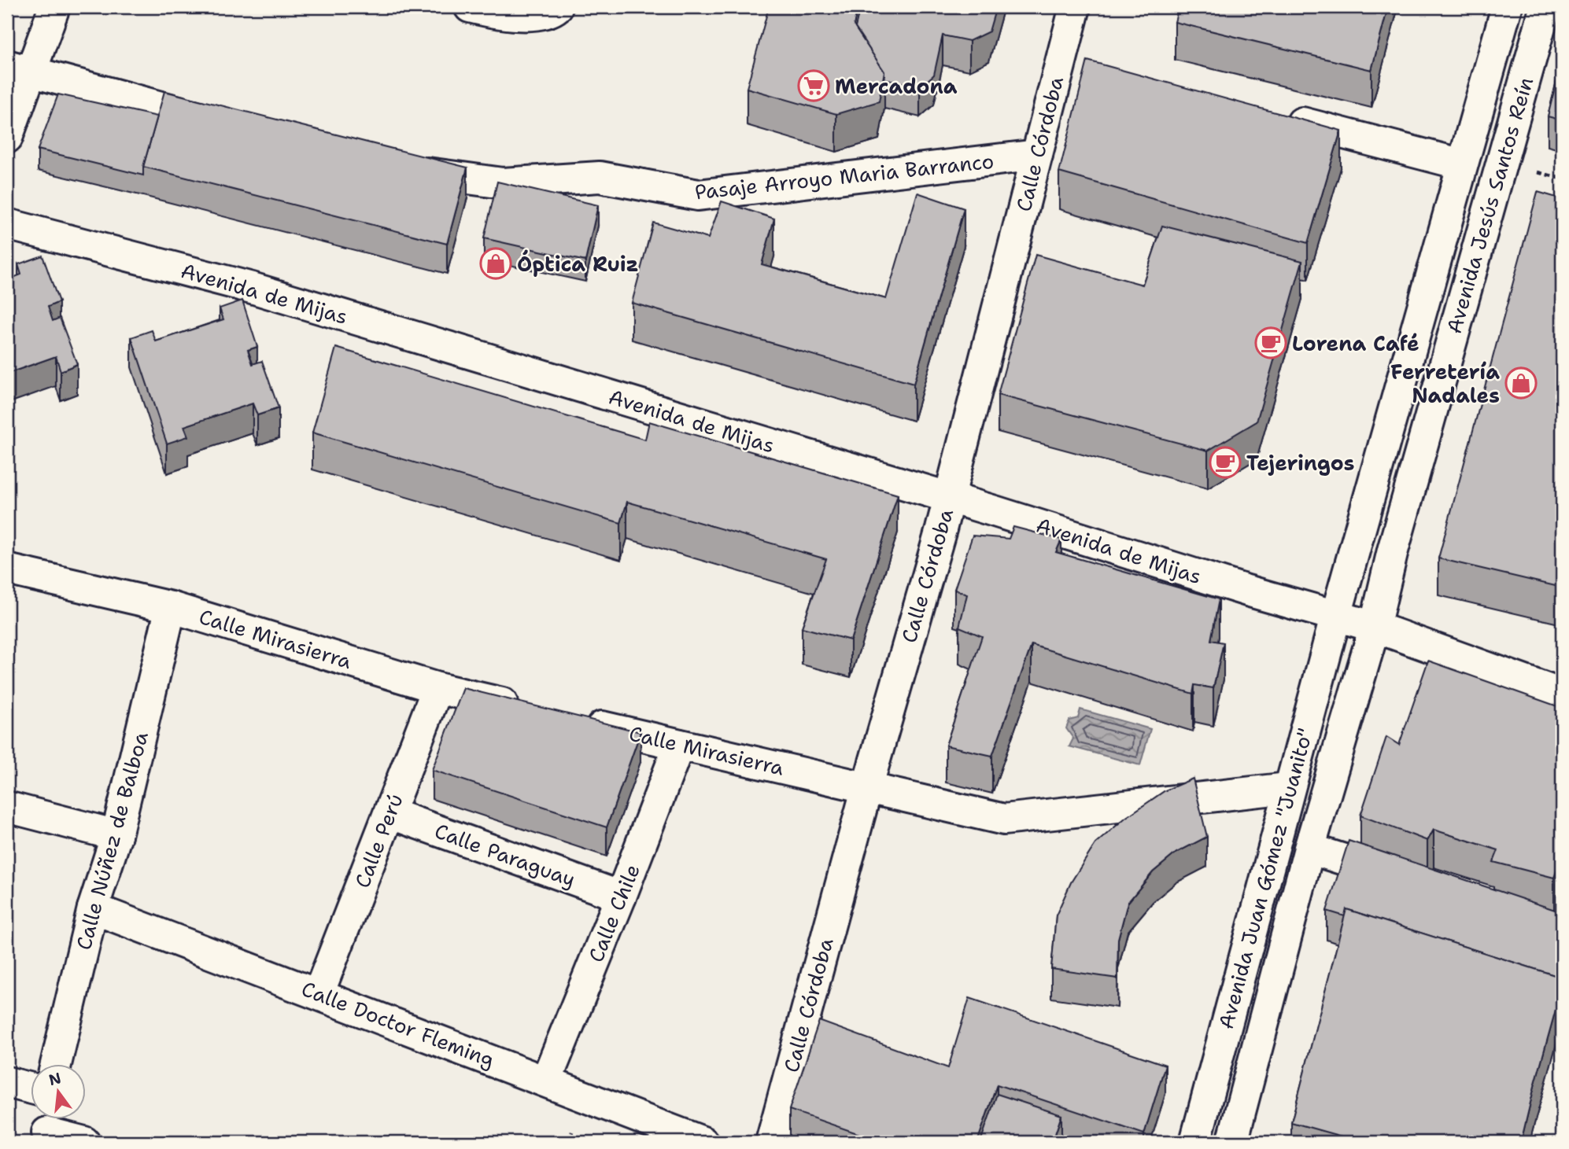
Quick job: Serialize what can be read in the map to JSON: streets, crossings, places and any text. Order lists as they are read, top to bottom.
{
  "streets": {
    "street": [
      "Calle Córdoba",
      "Pasaje Arroyo Maria Barranco",
      "Avenida Jesús Santos Reín",
      "Avenida de Mijas",
      "Calle Mirasierra",
      "Calle Núñez de Balboa",
      "Calle Perú",
      "Calle Paraguay",
      "Avenida Juan Gómez \"Juanito\"",
      "Calle Chile",
      "Calle Doctor Fleming"
    ]
  },
  "crossings": [
    ["Calle Córdoba", "Pasaje Arroyo Maria Barranco"],
    ["Calle Córdoba", "Avenida de Mijas"],
    ["Calle Córdoba", "Calle Mirasierra"],
    ["Avenida Jesús Santos Reín", "Avenida de Mijas"],
    ["Avenida Jesús Santos Reín", "Avenida Juan Gómez \"Juanito\""],
    ["Avenida de Mijas", "Avenida Juan Gómez \"Juanito\""],
    ["Calle Mirasierra", "Calle Núñez de Balboa"],
    ["Calle Mirasierra", "Calle Perú"],
    ["Calle Mirasierra", "Avenida Juan Gómez \"Juanito\""],
    ["Calle Mirasierra", "Calle Chile"],
    ["Calle Núñez de Balboa", "Calle Doctor Fleming"],
    ["Calle Perú", "Calle Paraguay"],
    ["Calle Perú", "Calle Doctor Fleming"],
    ["Calle Paraguay", "Calle Chile"],
    ["Calle Chile", "Calle Doctor Fleming"]
  ],
  "places": {
    "supermarket": ["Mercadona"],
    "shop": ["Óptica Ruiz", "Ferretería Nadales"],
    "cafe": ["Lorena Café", "Tejeringos"]
  },
  "north": "top"
}
